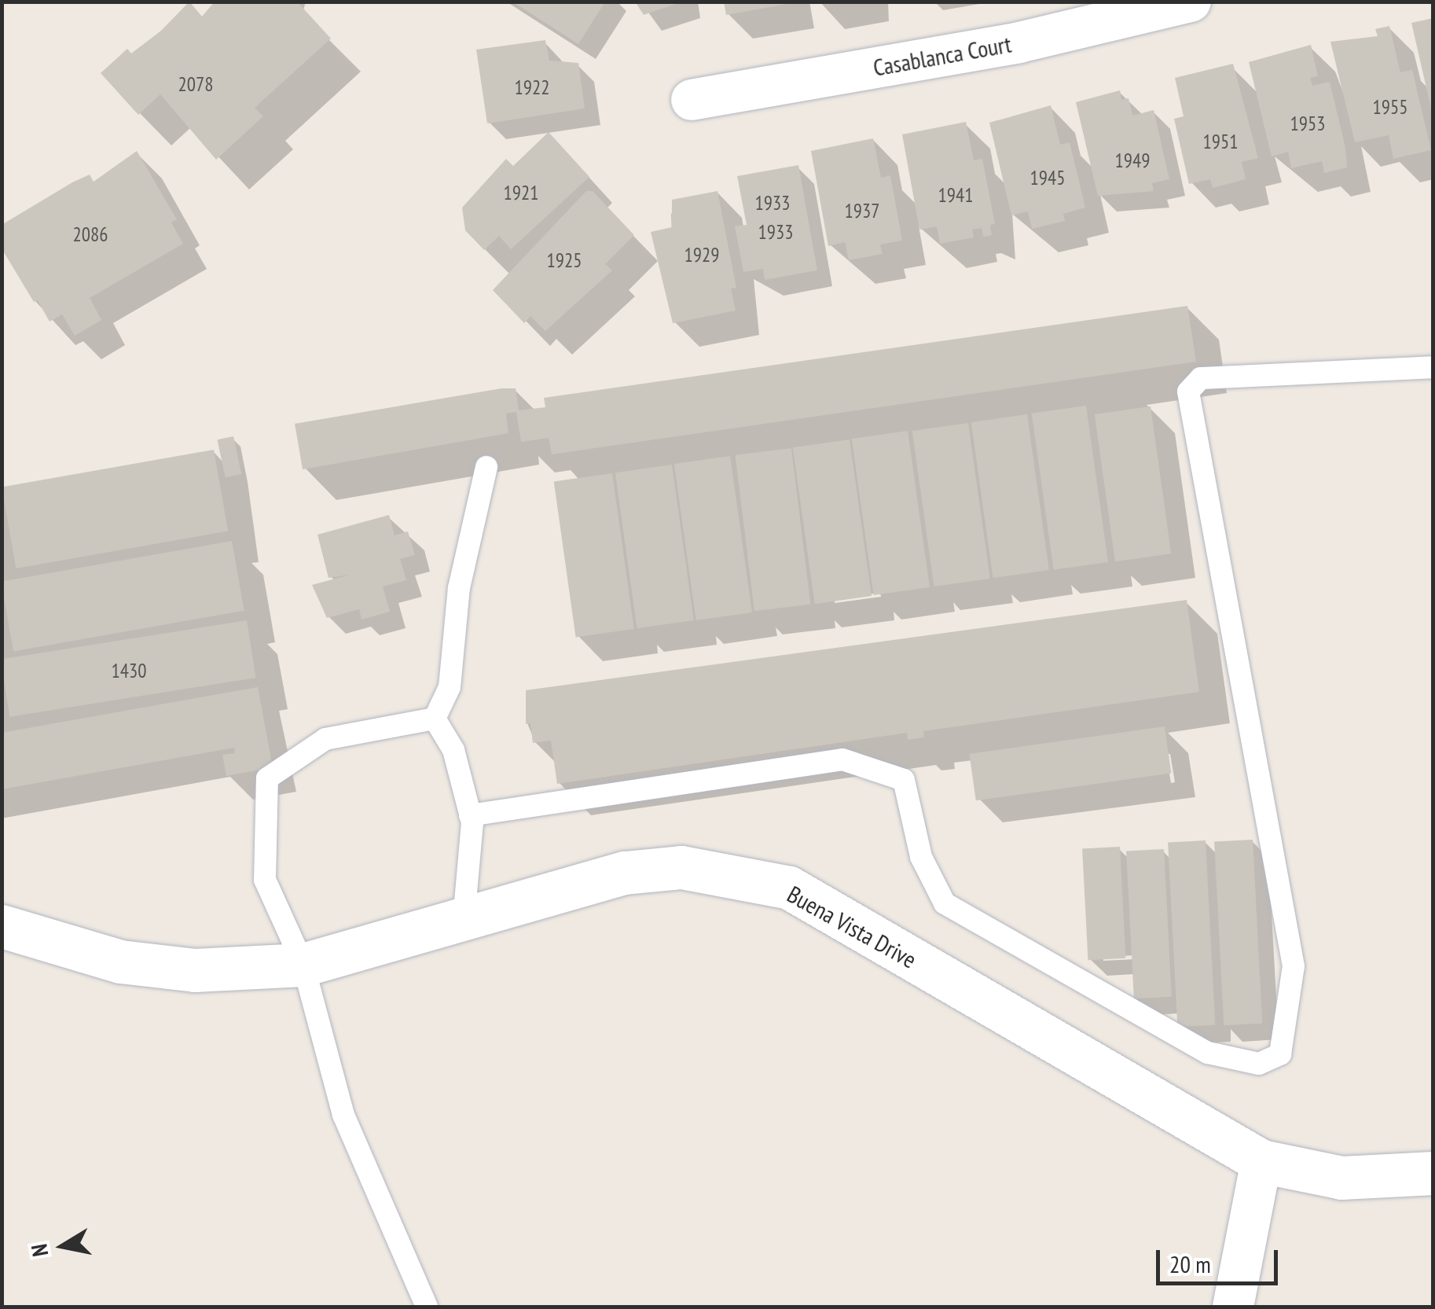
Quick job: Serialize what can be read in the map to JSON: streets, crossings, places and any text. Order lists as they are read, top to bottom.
{
  "streets": {
    "street": ["Casablanca Court", "Buena Vista Drive"]
  },
  "house_numbers": [
    "2078",
    "1922",
    "1955",
    "1953",
    "1951",
    "1949",
    "1945",
    "1921",
    "1941",
    "1933",
    "1937",
    "1933",
    "2086",
    "1929",
    "1925",
    "1430"
  ],
  "scale_bar": "20 m",
  "north": "left"
}
